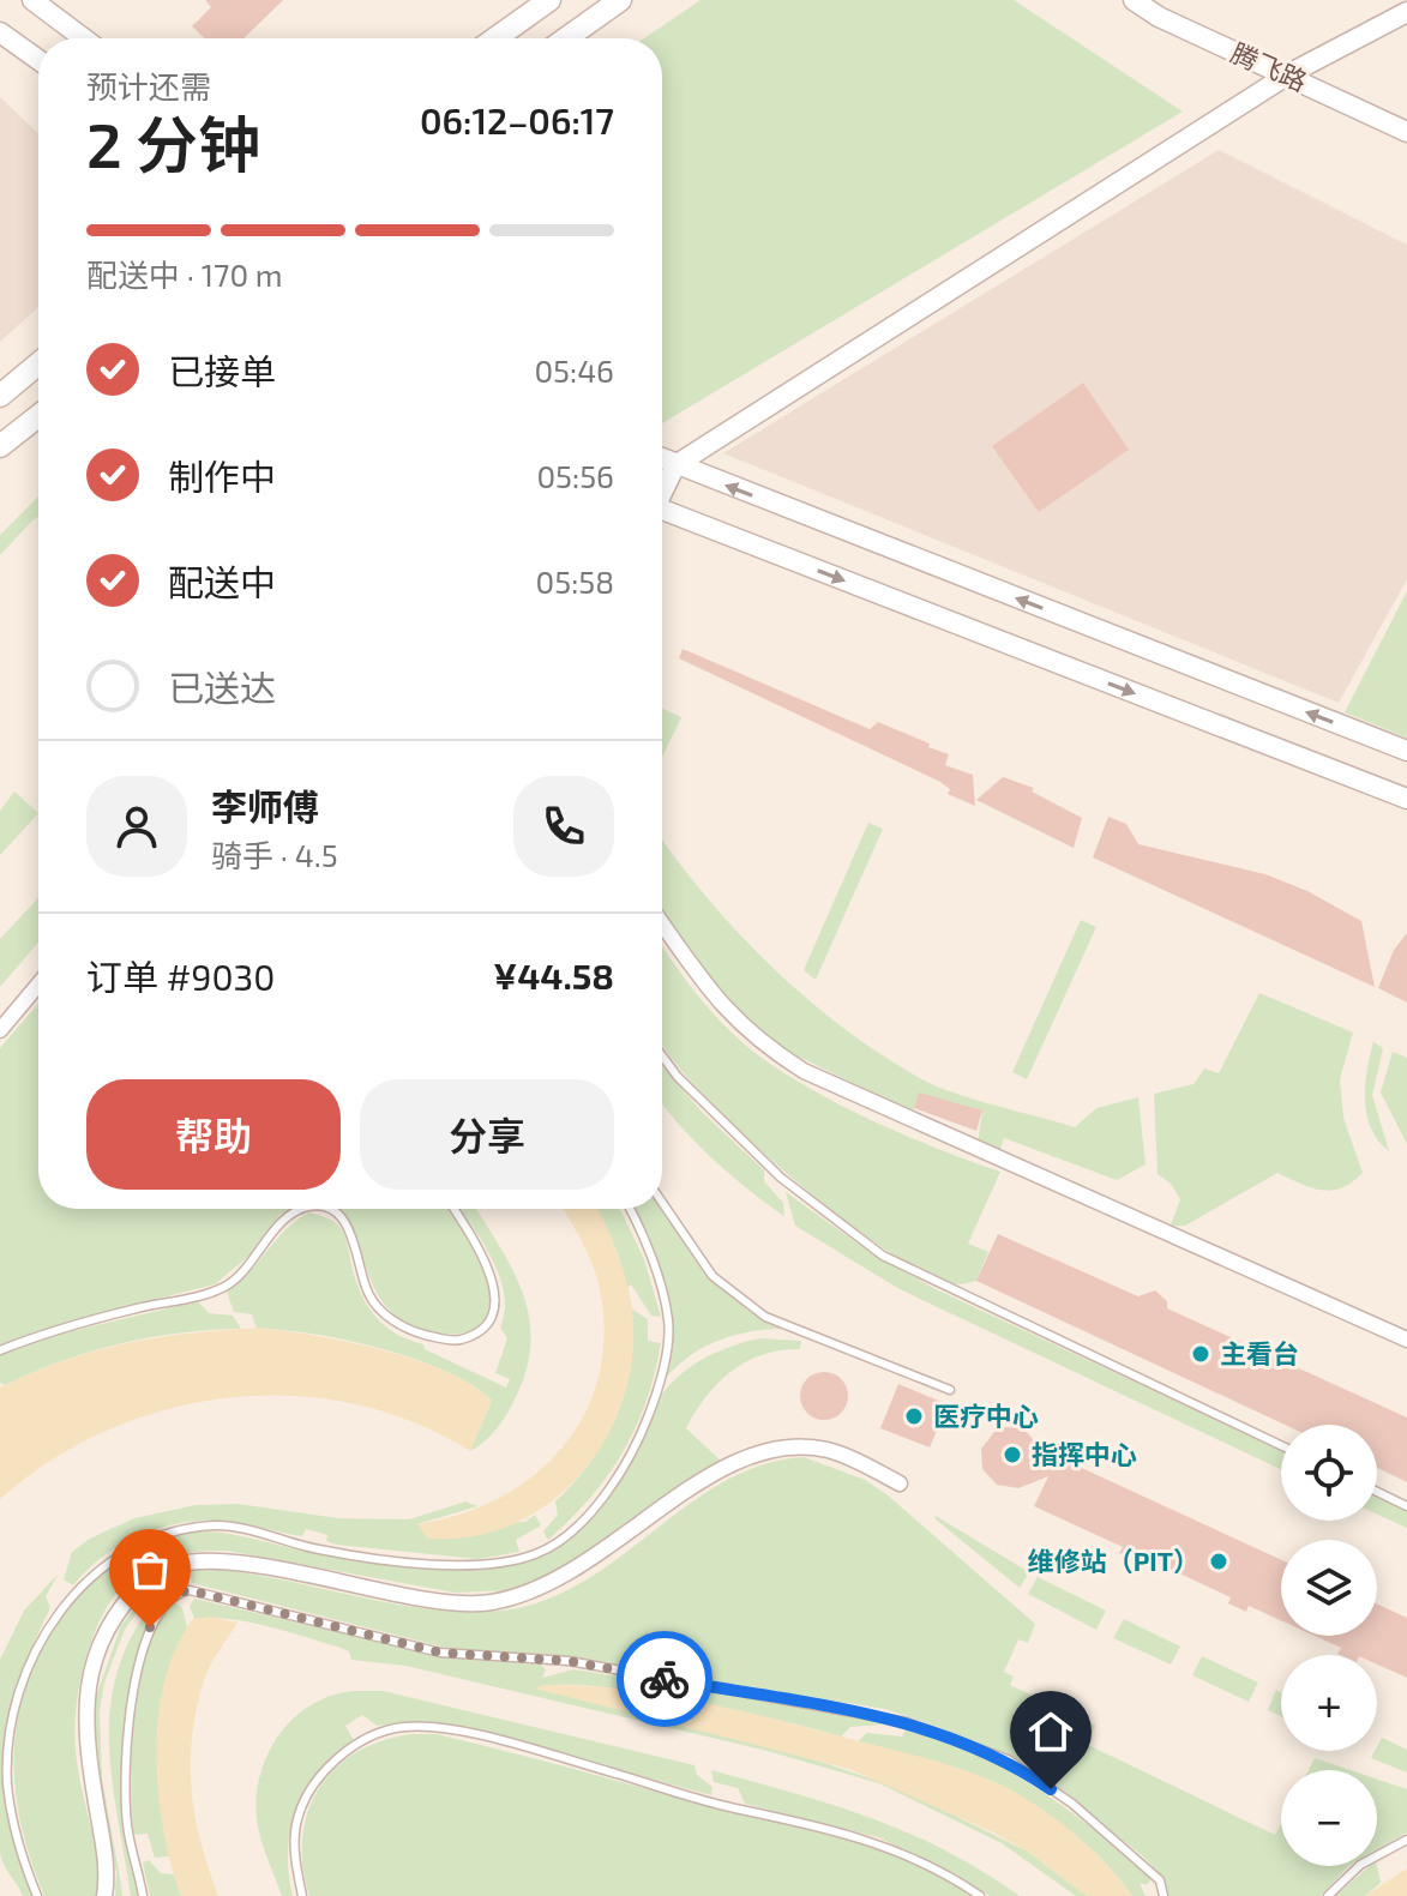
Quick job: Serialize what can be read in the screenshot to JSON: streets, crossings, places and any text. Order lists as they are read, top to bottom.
{
  "streets": {
    "street": ["腾飞路"]
  },
  "places": [
    "主看台",
    "医疗中心",
    "指挥中心",
    "维修站（PIT）"
  ],
  "page": {
    "heading": ["2 分钟", "预计还需", "06:12–06:17"],
    "panel": [
      "李师傅",
      "骑手 · 4.5",
      "订单 #9030",
      "¥44.58"
    ],
    "bar": "配送中 · 170 m",
    "list": [
      ["已接单", "05:46"],
      ["制作中", "05:56"],
      ["配送中", "05:58"],
      "已送达"
    ],
    "buttons": ["帮助", "分享"],
    "map_buttons": ["+", "−"]
  }
}
